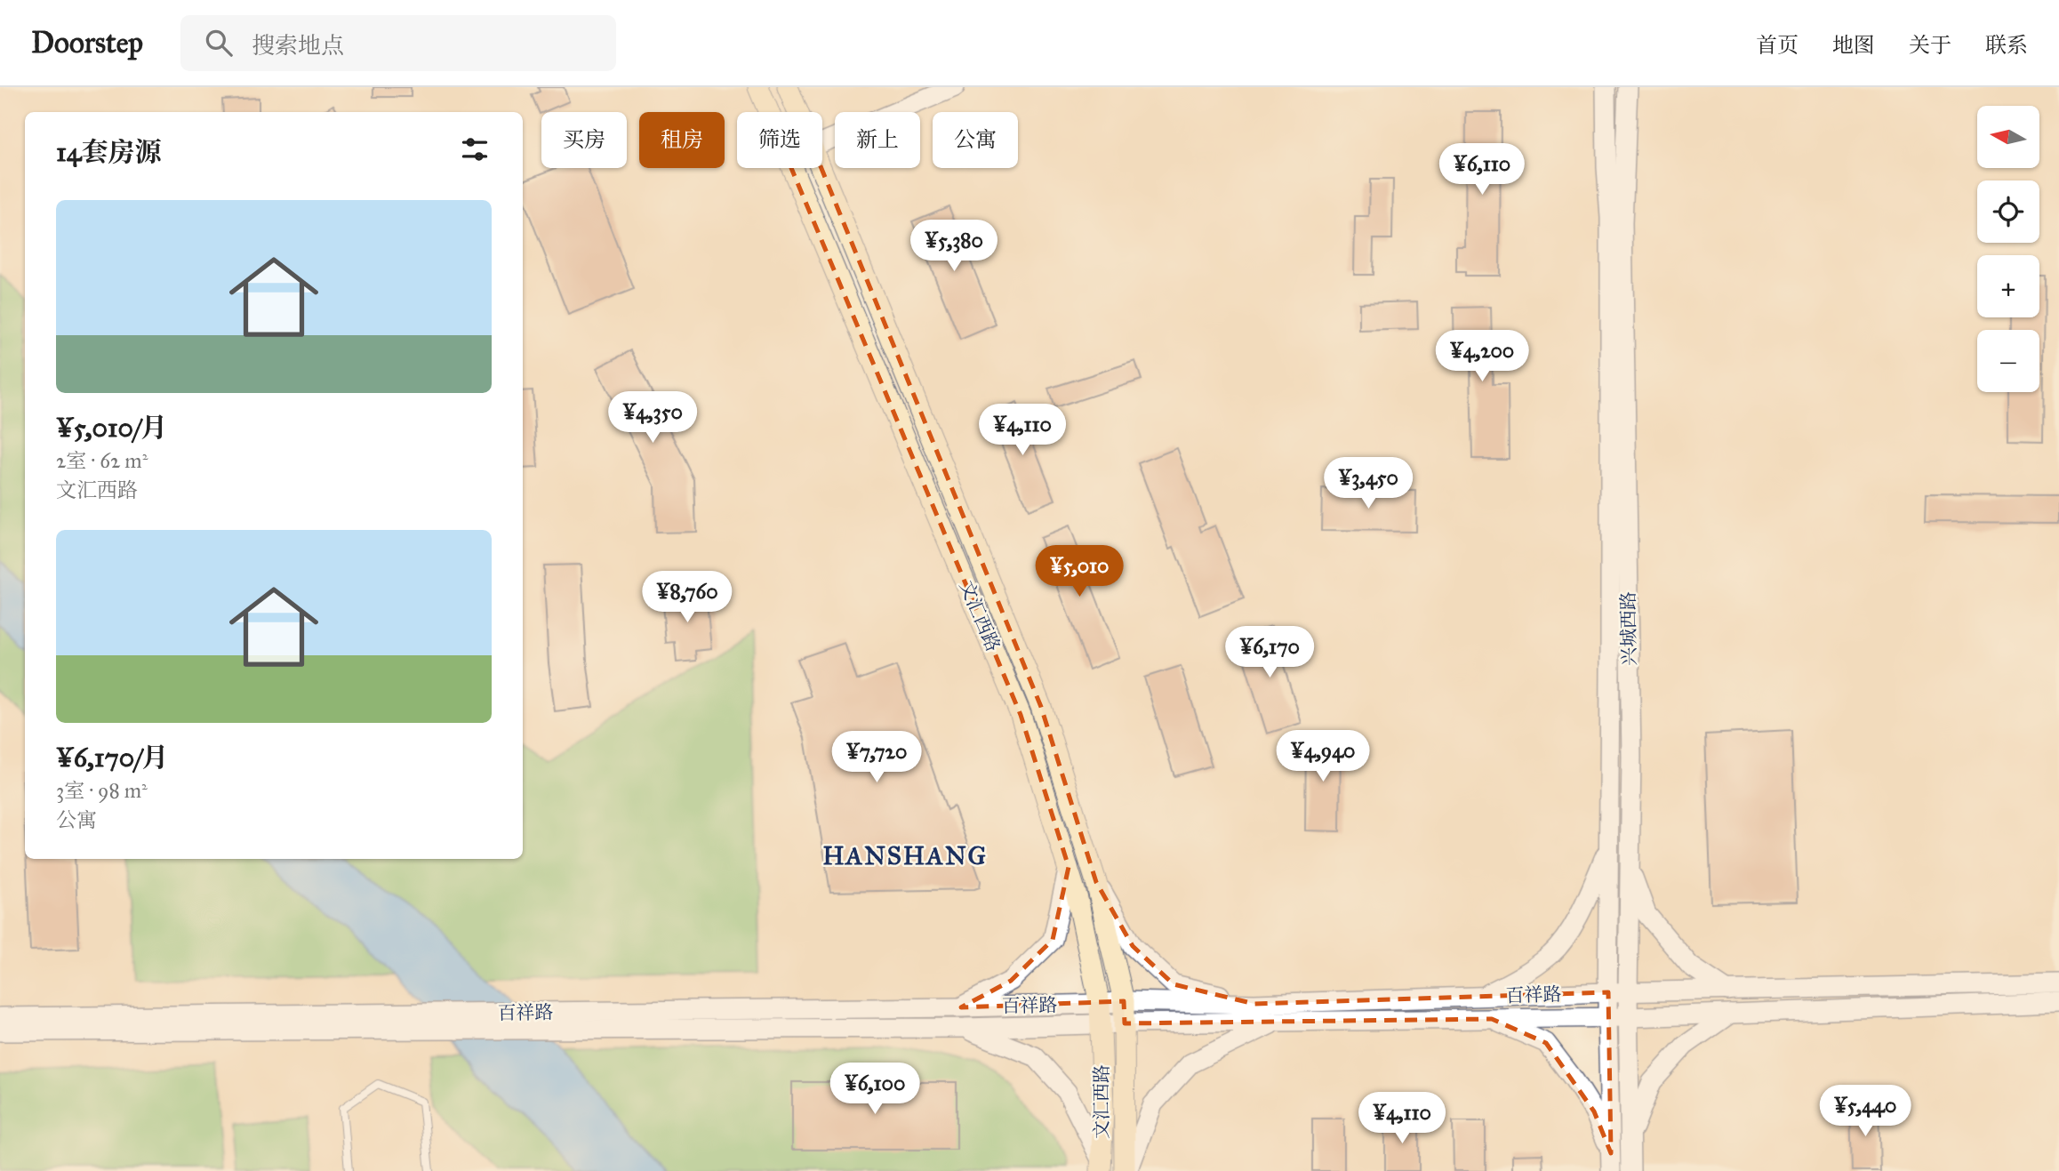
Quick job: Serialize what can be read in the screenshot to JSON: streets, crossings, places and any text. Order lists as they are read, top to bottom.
{
  "streets": {
    "main road": ["文汇西路"],
    "street": ["兴城西路", "百祥路"]
  },
  "crossings": [
    ["文汇西路", "百祥路"],
    ["兴城西路", "百祥路"]
  ],
  "districts": ["HANSHANG"],
  "north": "left",
  "page": {
    "header": "Doorstep",
    "search": "搜索地点",
    "nav": [
      "首页",
      "地图",
      "关于",
      "联系"
    ],
    "map_buttons": ["+", "−"],
    "chip": [
      "买房",
      "租房",
      "筛选",
      "新上",
      "公寓"
    ],
    "heading": "14套房源",
    "price": [
      "¥6,110",
      "¥5,380",
      "¥4,200",
      "¥4,350",
      "¥4,110",
      "¥3,450",
      "¥5,010",
      "¥8,760",
      "¥6,170",
      "¥4,940",
      "¥7,720",
      "¥6,100",
      "¥5,440",
      "¥4,110"
    ],
    "list": [
      {
        "name": "¥5,010/月",
        "note": "2室 · 62 m² · 文汇西路"
      },
      {
        "name": "¥6,170/月",
        "note": "3室 · 98 m² · 公寓"
      }
    ]
  }
}
